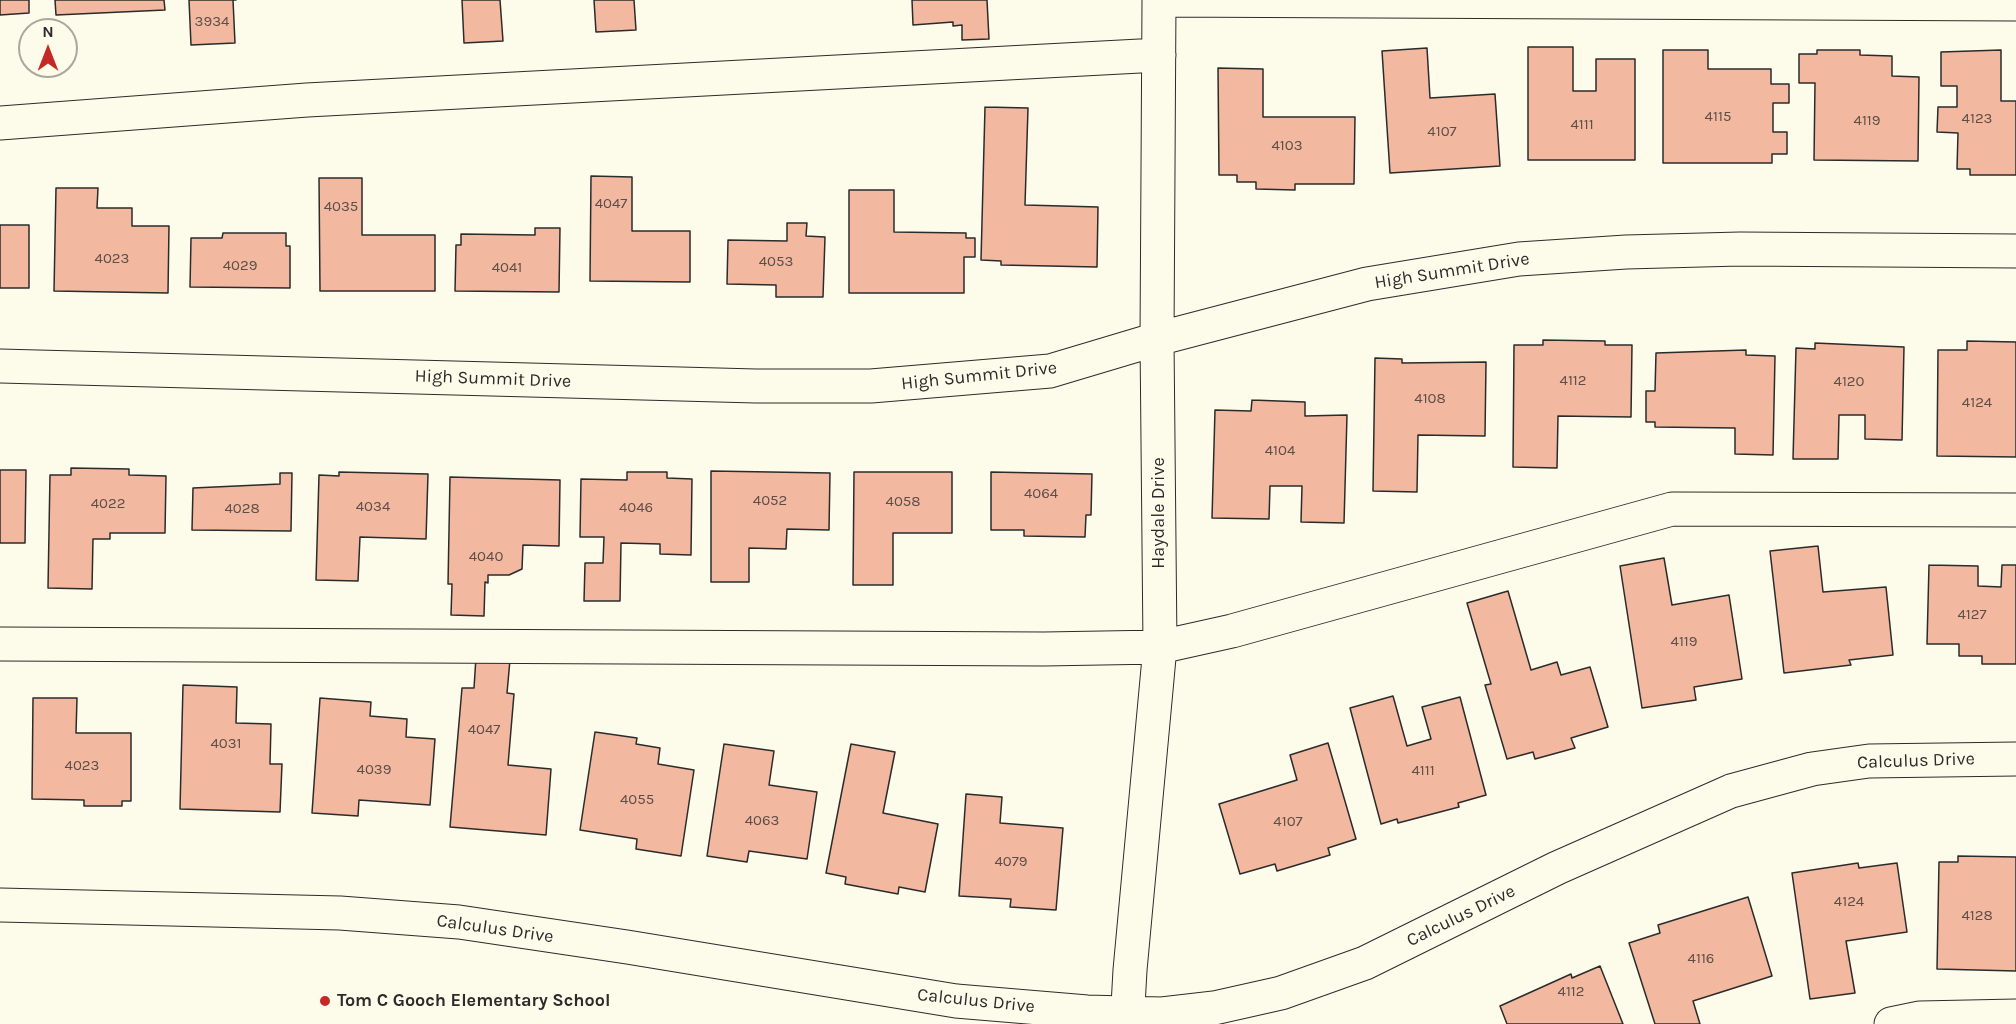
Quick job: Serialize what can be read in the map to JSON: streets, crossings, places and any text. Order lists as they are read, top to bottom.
{
  "streets": {
    "street": ["High Summit Drive", "Haydale Drive", "Calculus Drive"]
  },
  "crossings": [
    ["High Summit Drive", "Haydale Drive"],
    ["Haydale Drive", "Calculus Drive"]
  ],
  "places": ["Tom C Gooch Elementary School"],
  "house_numbers": [
    "3934",
    "4115",
    "4123",
    "4119",
    "4111",
    "4107",
    "4103",
    "4047",
    "4035",
    "4023",
    "4053",
    "4029",
    "4041",
    "4112",
    "4120",
    "4108",
    "4124",
    "4104",
    "4064",
    "4052",
    "4058",
    "4022",
    "4034",
    "4046",
    "4028",
    "4040",
    "4127",
    "4119",
    "4047",
    "4031",
    "4023",
    "4039",
    "4111",
    "4055",
    "4063",
    "4107",
    "4079",
    "4124",
    "4128",
    "4116",
    "4112"
  ],
  "north": "top"
}
